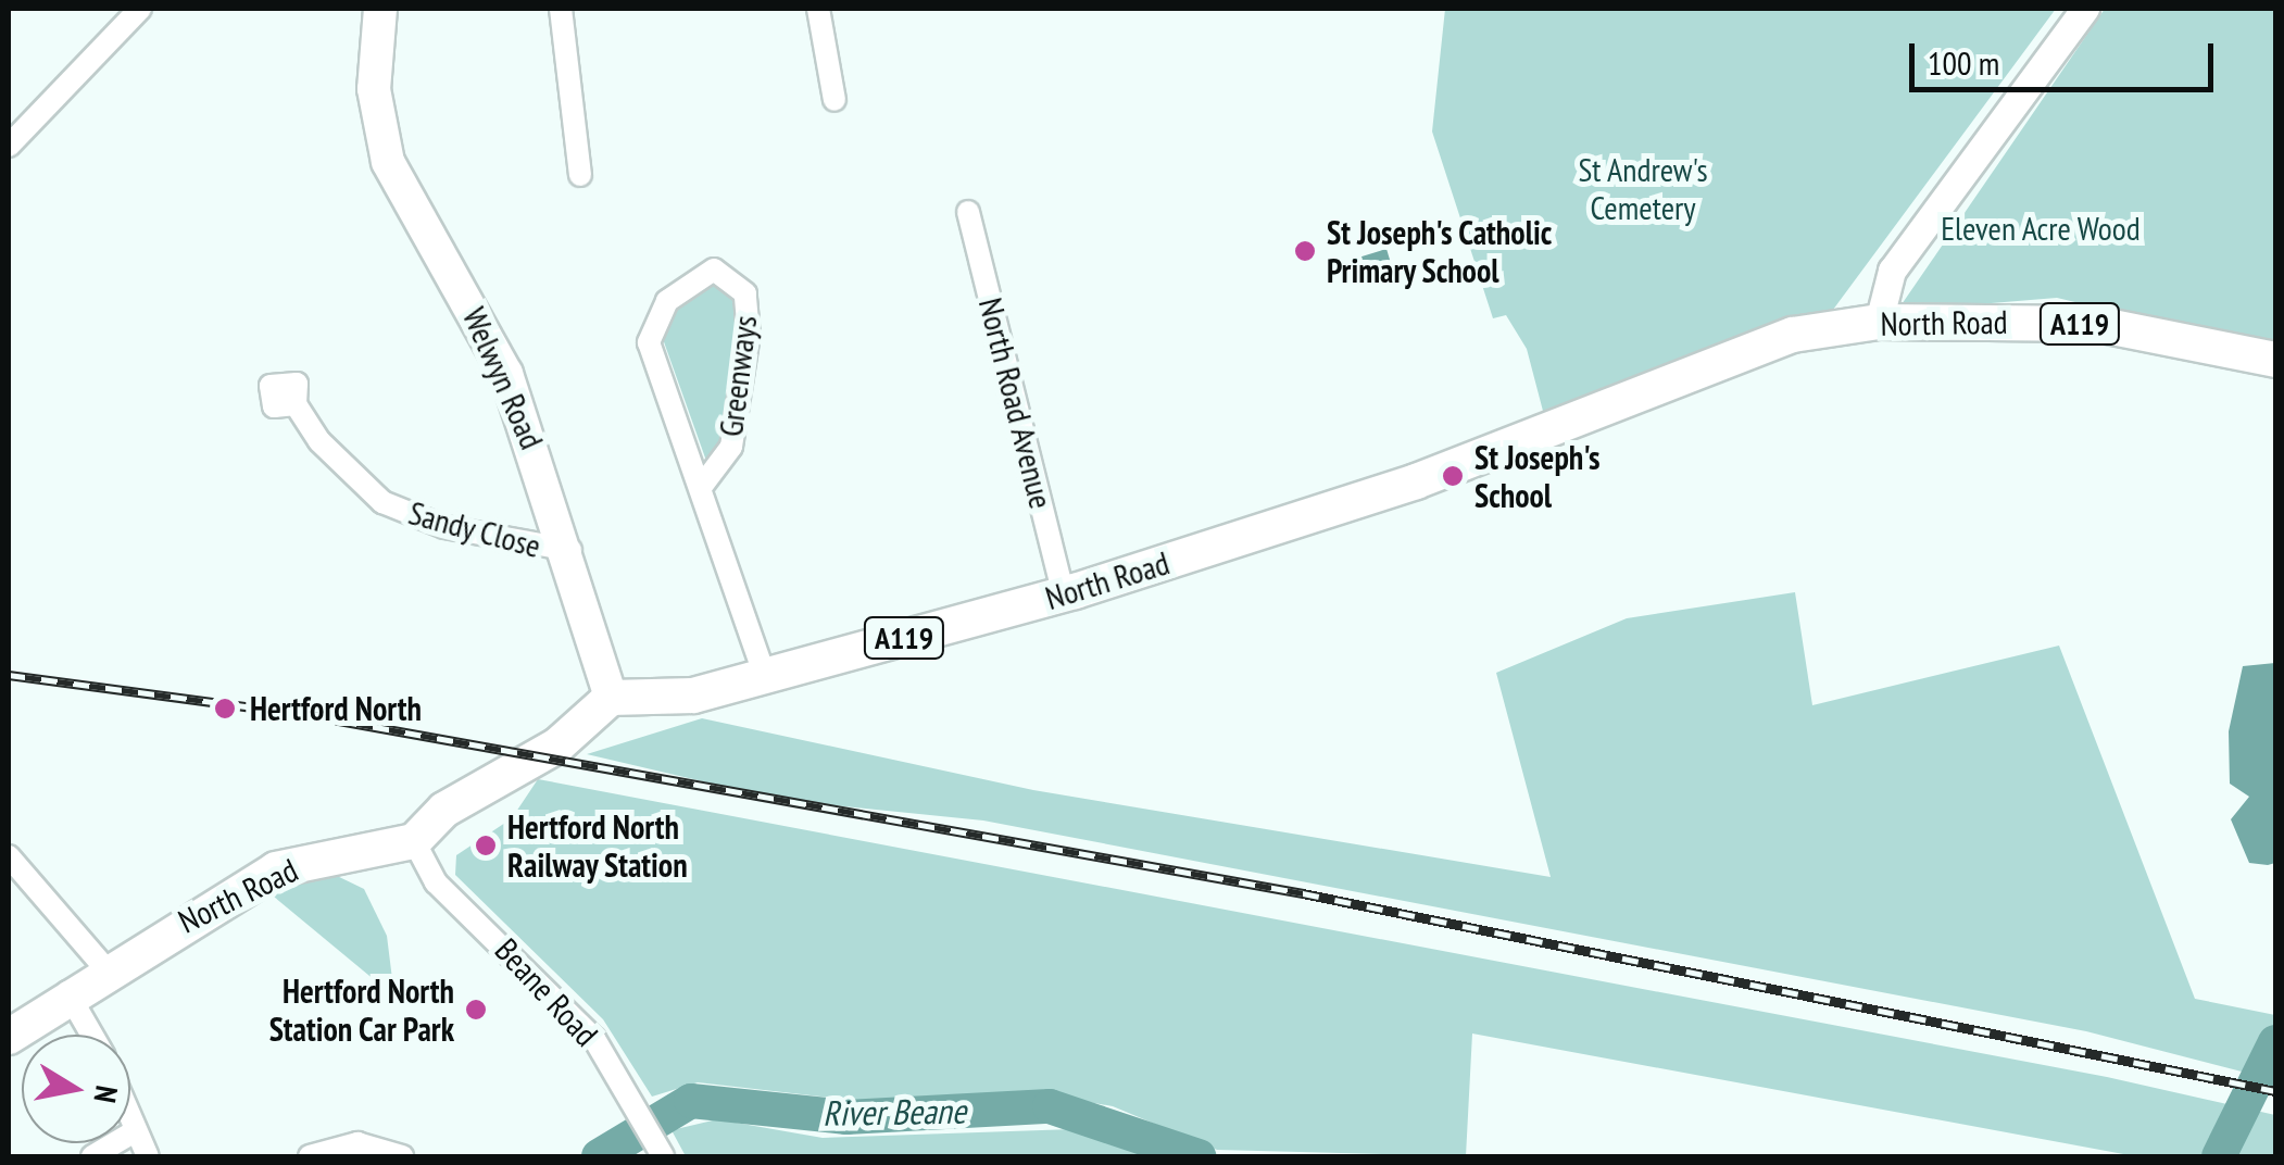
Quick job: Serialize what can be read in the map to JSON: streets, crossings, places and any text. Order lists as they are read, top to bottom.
{
  "streets": {
    "main road": ["North Road", "A119", "Welwyn Road"],
    "street": [
      "Greenways",
      "North Road Avenue",
      "Sandy Close",
      "Beane Road"
    ]
  },
  "crossings": [
    ["North Road", "Greenways"],
    ["North Road", "Welwyn Road"],
    ["North Road", "North Road Avenue"],
    ["North Road", "Beane Road"],
    ["Welwyn Road", "Sandy Close"]
  ],
  "water": ["River Beane"],
  "parks": ["St Andrew's Cemetery", "Eleven Acre Wood"],
  "places": [
    "St Joseph's Catholic Primary School",
    "St Joseph's School",
    "Hertford North",
    "Hertford North Railway Station",
    "Hertford North Station Car Park"
  ],
  "scale_bar": "100 m",
  "north": "right"
}
